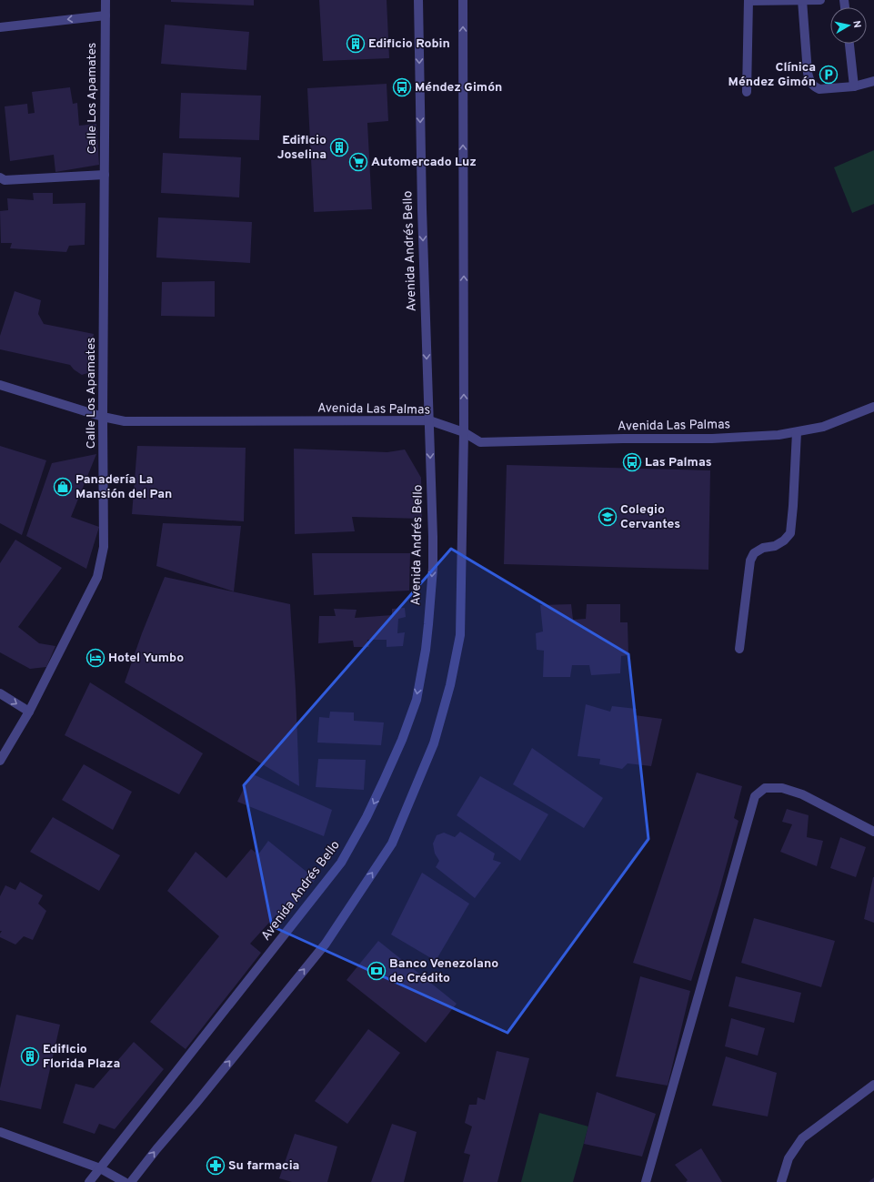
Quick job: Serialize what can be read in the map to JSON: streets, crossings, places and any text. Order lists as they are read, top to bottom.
{
  "streets": {
    "street": ["Calle Los Apamates", "Avenida Andrés Bello", "Avenida Las Palmas"]
  },
  "crossings": [
    ["Calle Los Apamates", "Avenida Las Palmas"],
    ["Avenida Andrés Bello", "Avenida Las Palmas"]
  ],
  "places": {
    "building": ["Edificio Robin", "Edificio Joselina", "Edificio Florida Plaza"],
    "parking": ["Clínica Méndez Gimón"],
    "bus stop": ["Méndez Gimón", "Las Palmas"],
    "supermarket": ["Automercado Luz"],
    "shop": ["Panadería La Mansión del Pan"],
    "school or university": ["Colegio Cervantes"],
    "hotel": ["Hotel Yumbo"],
    "bank": ["Banco Venezolano de Crédito"],
    "pharmacy": ["Su farmacia"]
  },
  "north": "right"
}
